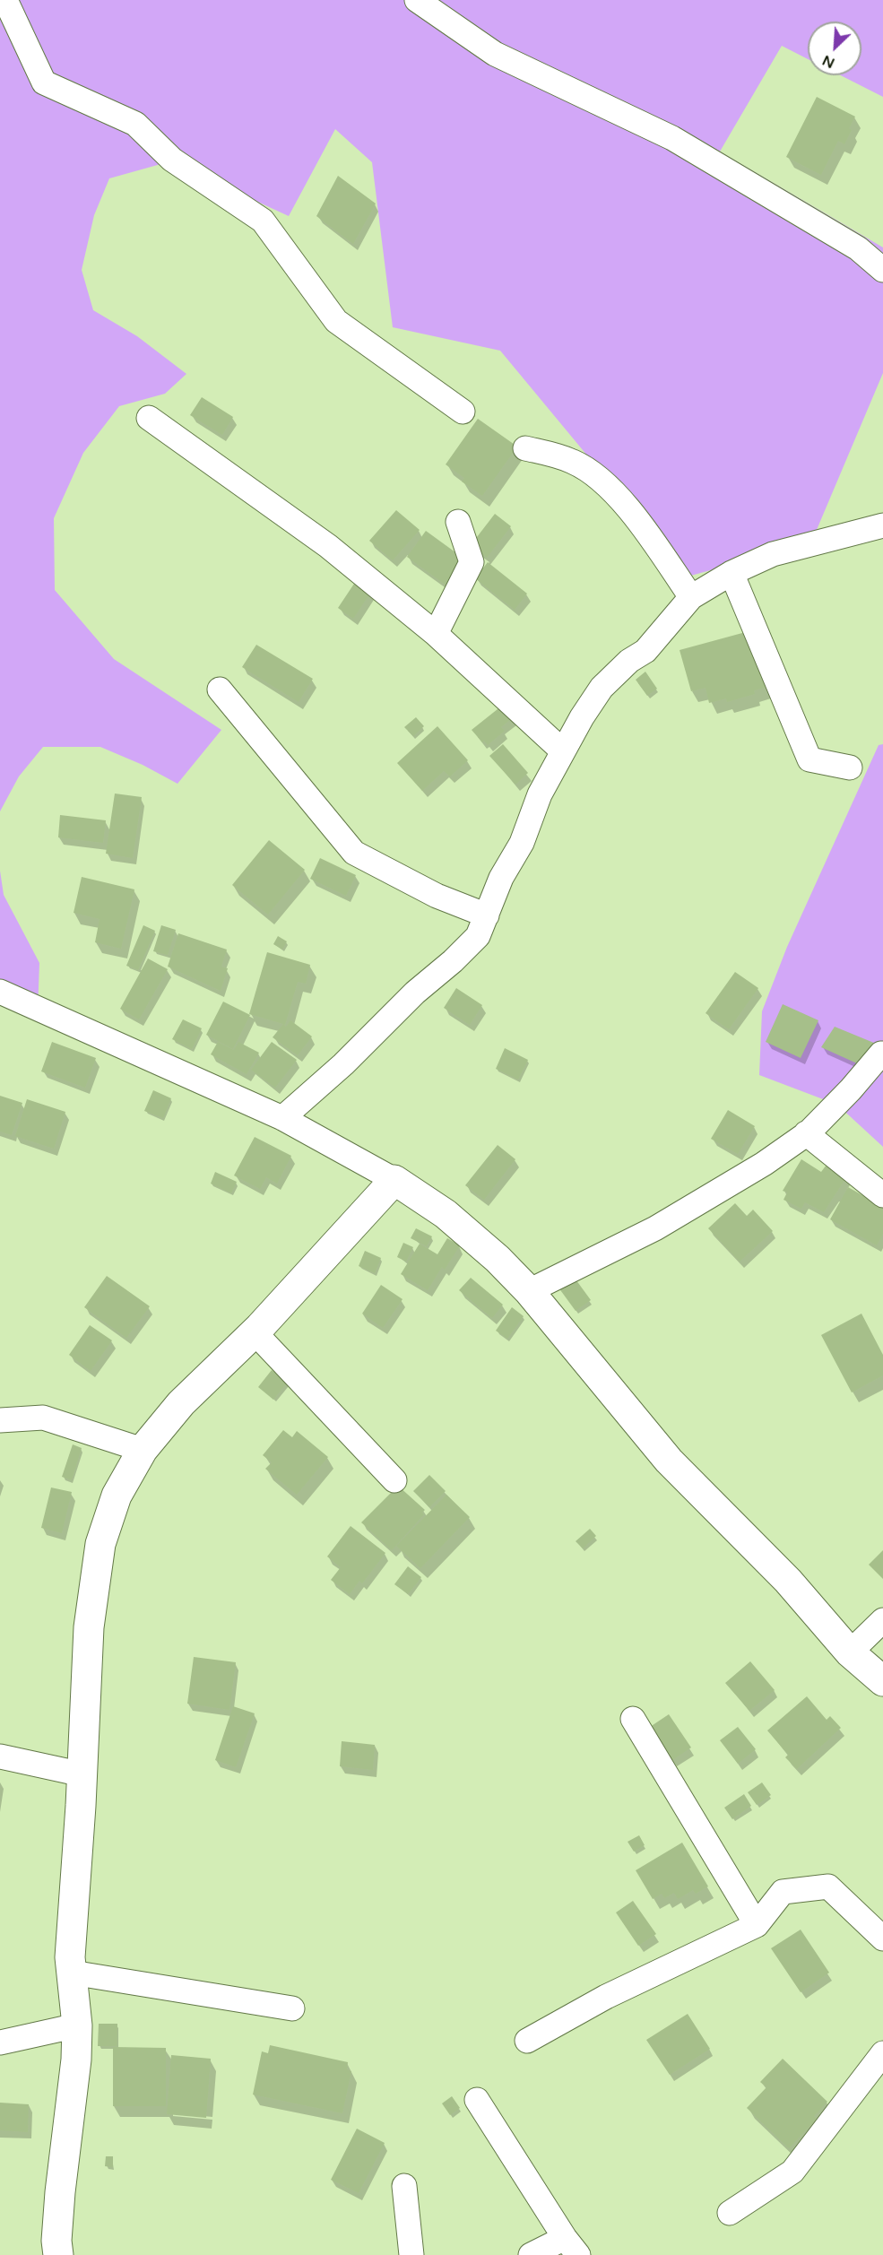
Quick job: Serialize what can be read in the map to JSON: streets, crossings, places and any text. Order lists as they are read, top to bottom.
{
  "north": "bottom left"
}
